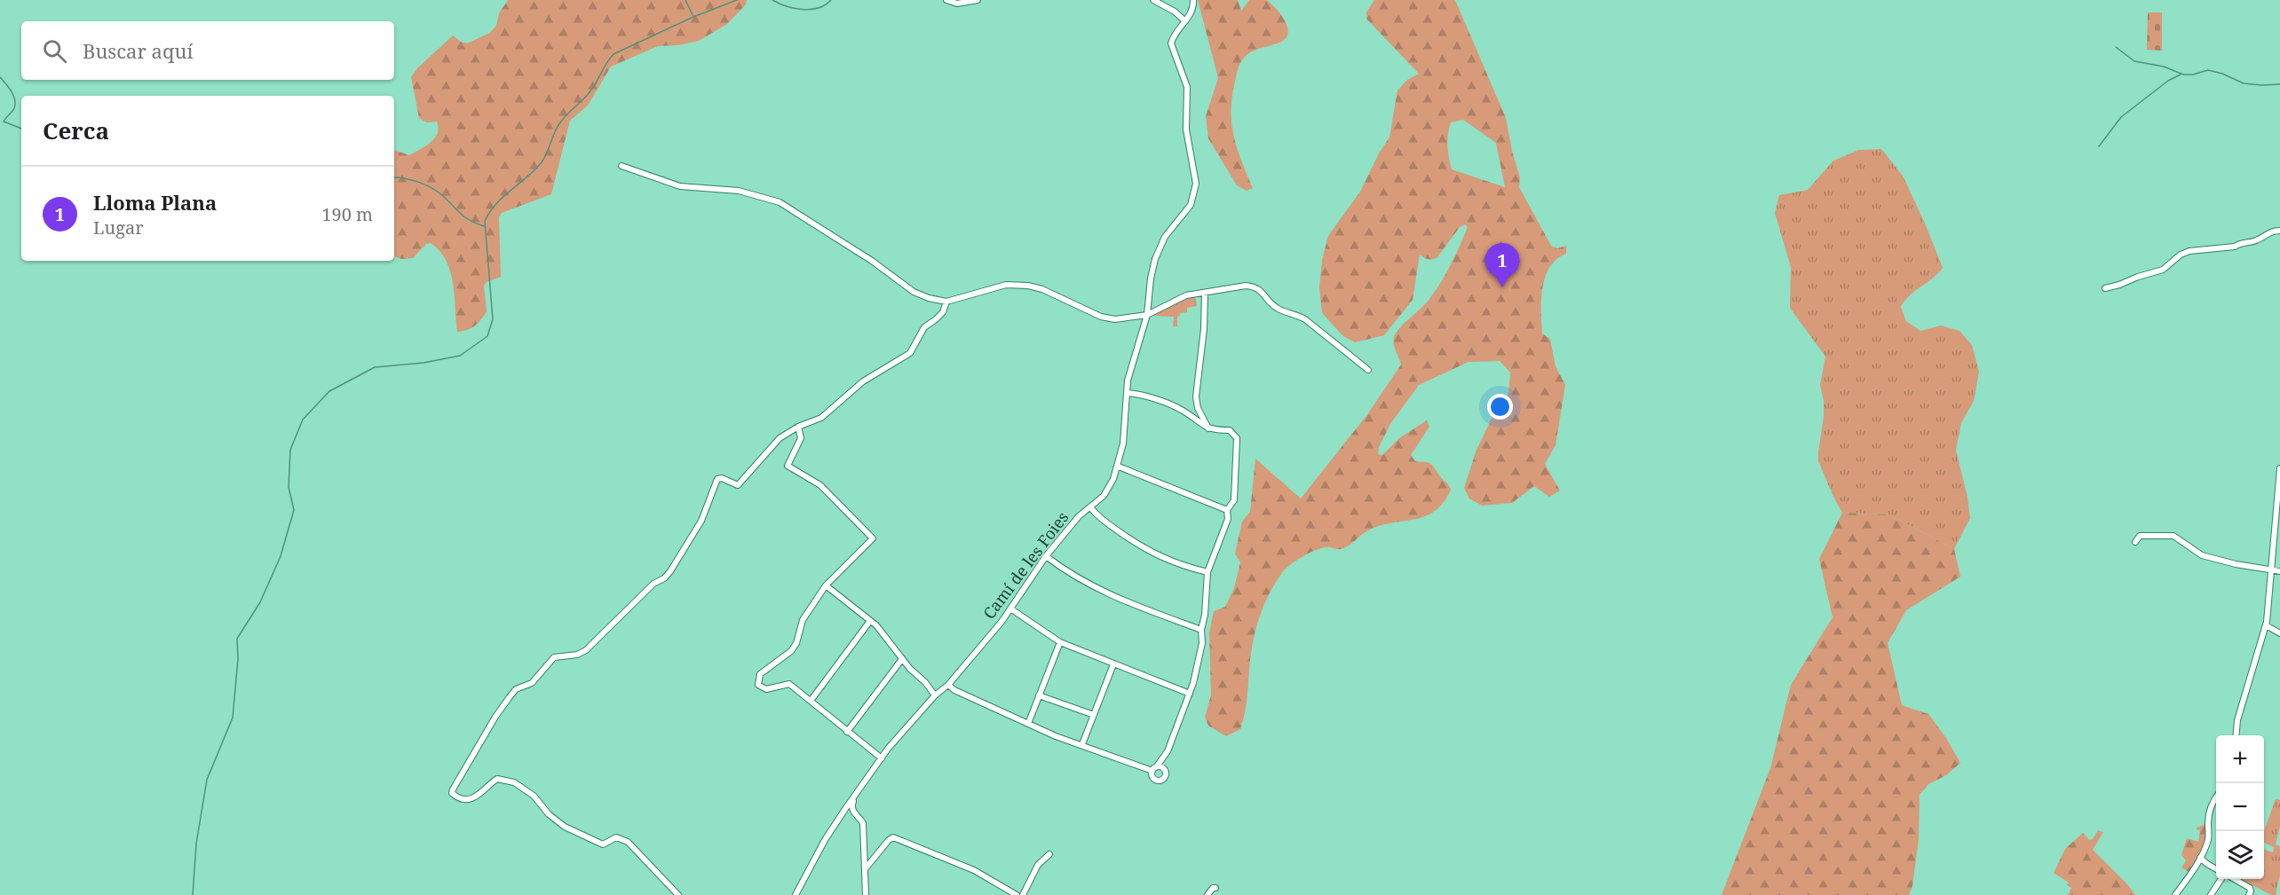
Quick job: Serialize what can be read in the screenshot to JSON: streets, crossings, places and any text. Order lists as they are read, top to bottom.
{
  "streets": {
    "street": ["Camí de les Foies"]
  },
  "page": {
    "search": "Buscar aquí",
    "heading": "Cerca",
    "list": [
      {
        "mark": "1",
        "name": "Lloma Plana",
        "note": "Lugar",
        "value": "190 m"
      }
    ],
    "pins": "1",
    "map_buttons": ["+", "−"]
  }
}
